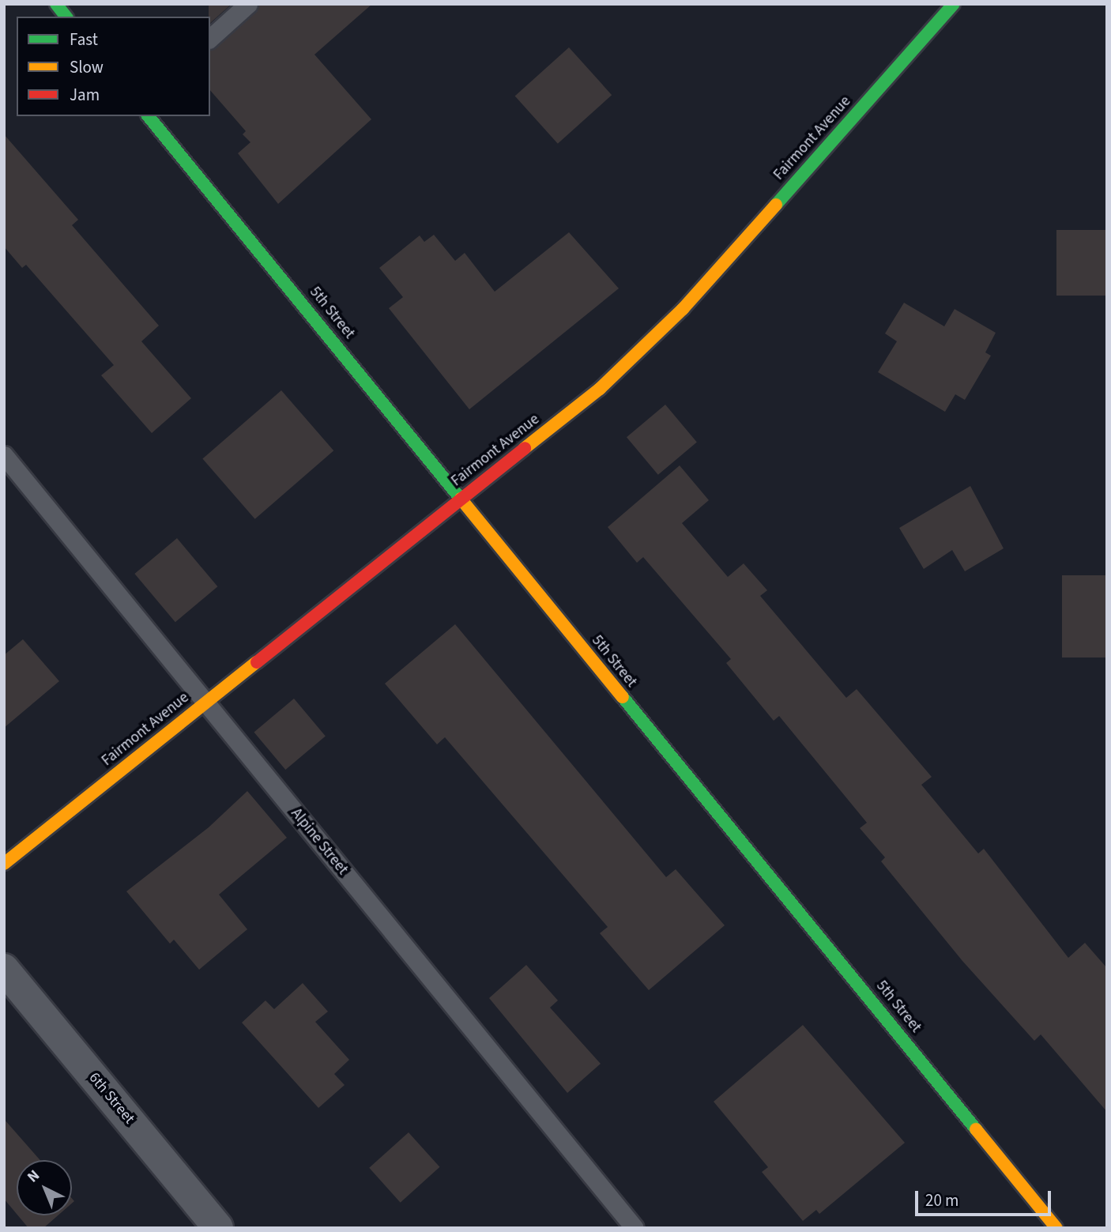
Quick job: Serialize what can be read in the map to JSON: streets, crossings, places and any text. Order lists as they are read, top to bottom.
{
  "streets": {
    "street": ["Fairmont Avenue", "5th Street", "6th Street"],
    "lane": ["Alpine Street"]
  },
  "crossings": [
    ["Fairmont Avenue", "5th Street"],
    ["Fairmont Avenue", "Alpine Street"]
  ],
  "legend": ["Fast", "Slow", "Jam"],
  "scale_bar": "20 m",
  "north": "top left"
}
